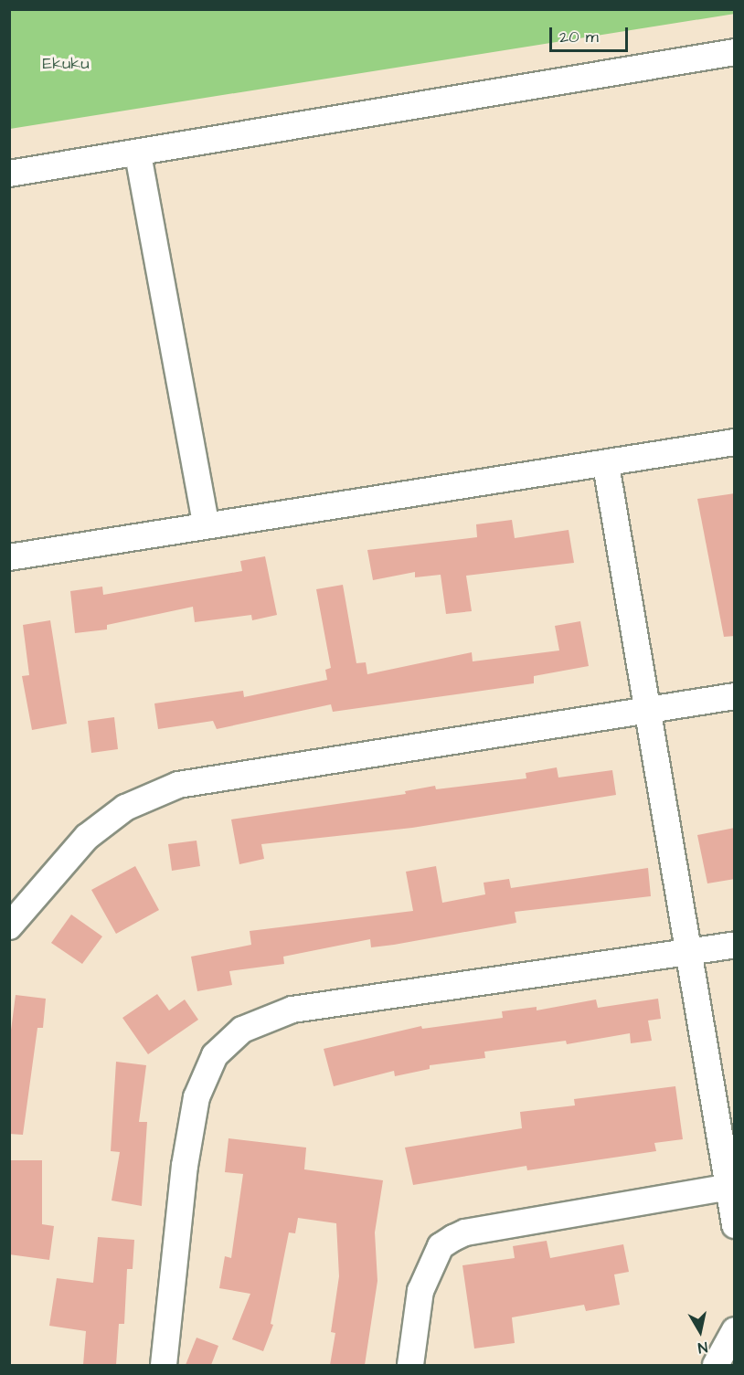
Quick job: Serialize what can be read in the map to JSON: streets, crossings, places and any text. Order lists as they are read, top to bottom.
{
  "parks": ["Ekuku"],
  "scale_bar": "20 m",
  "north": "bottom"
}
